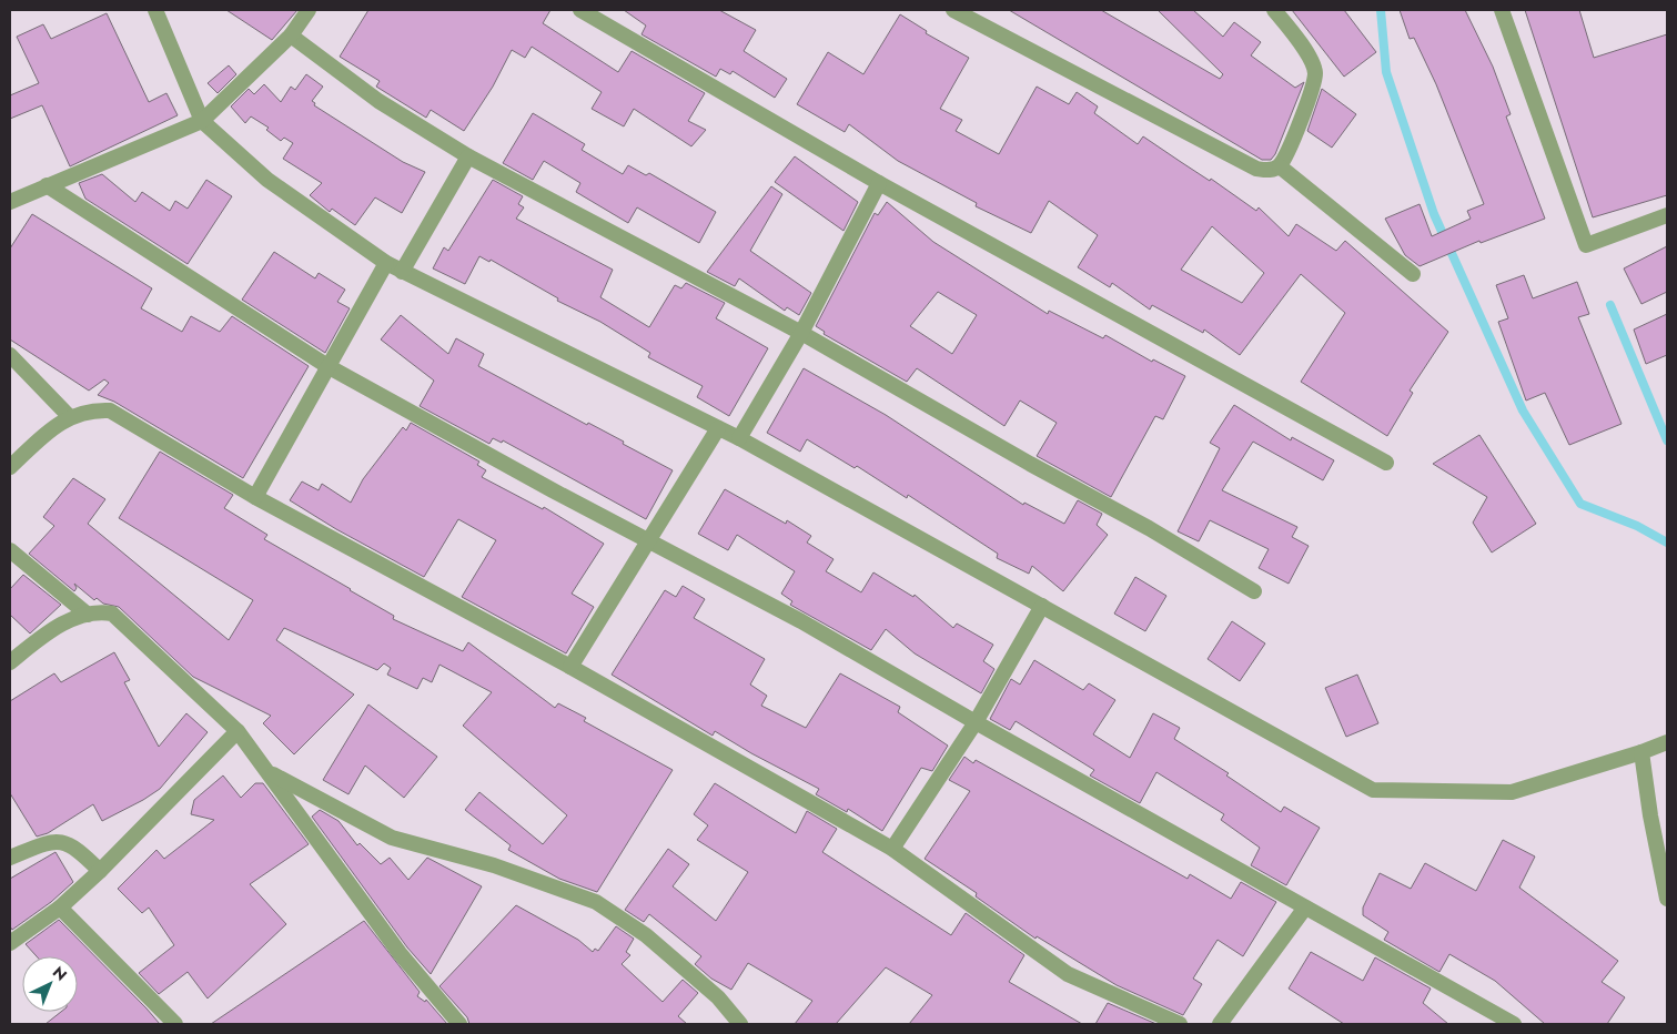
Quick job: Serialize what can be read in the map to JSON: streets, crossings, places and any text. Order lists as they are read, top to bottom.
{
  "north": "top right"
}
